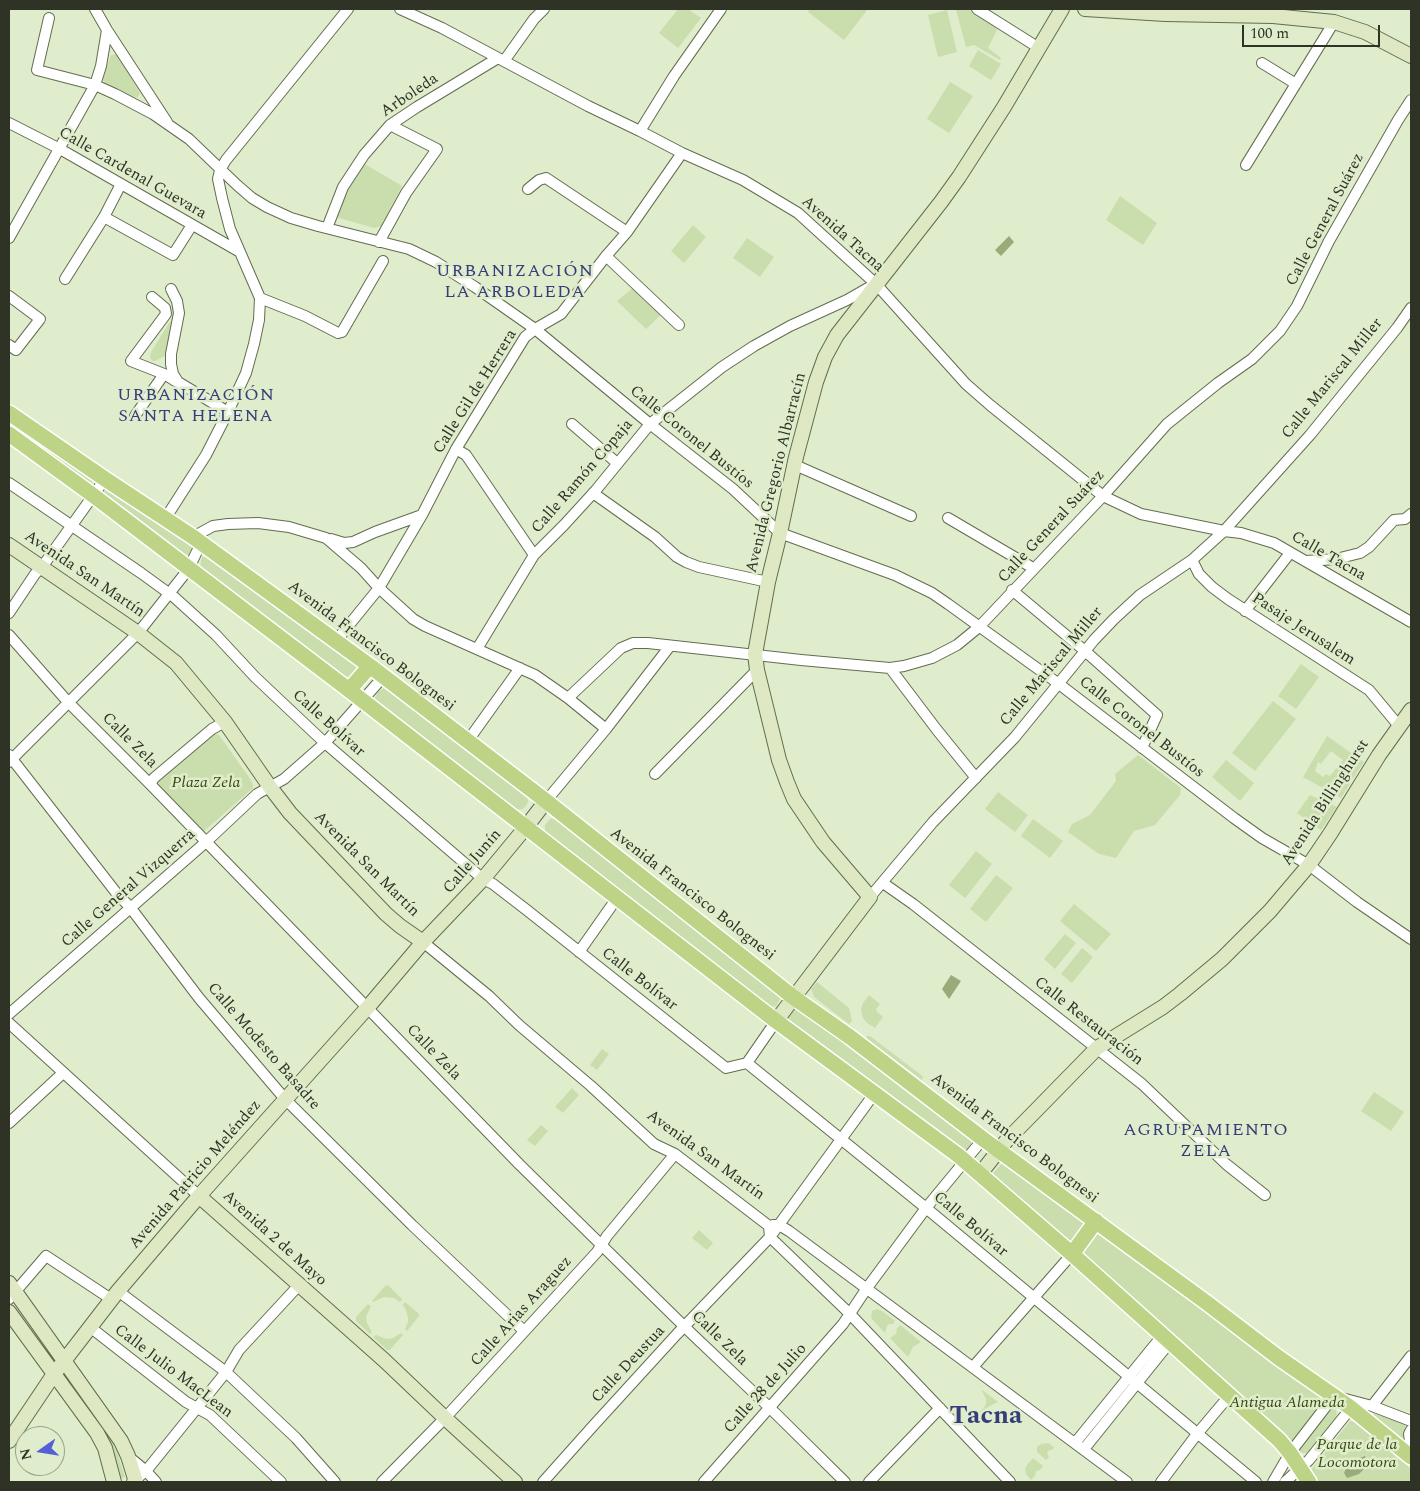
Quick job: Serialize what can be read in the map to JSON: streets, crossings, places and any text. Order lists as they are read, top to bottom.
{
  "streets": {
    "main road": ["Avenida Francisco Bolognesi"],
    "street": [
      "Arboleda",
      "Calle Cardenal Guevara",
      "Calle General Suárez",
      "Avenida Tacna",
      "Calle Mariscal Miller",
      "Calle Gil de Herrera",
      "Calle Coronel Bustíos",
      "Avenida Gregorio Albarracín",
      "Calle Ramón Copaja",
      "Calle Tacna",
      "Avenida San Martín",
      "Pasaje Jerusalem",
      "Calle Bolívar",
      "Calle Zela",
      "Avenida Billinghurst",
      "Calle Junín",
      "Calle General Vizquerra",
      "Calle Restauración",
      "Calle Modesto Basadre",
      "Avenida Patricio Meléndez",
      "Avenida 2 de Mayo",
      "Calle Arias Araguez",
      "Calle Deustua",
      "Calle Julio MacLean",
      "Calle 28 de Julio"
    ]
  },
  "crossings": [
    ["Arboleda", "Avenida Tacna"],
    ["Arboleda", "Calle Coronel Bustíos"],
    ["Calle General Suárez", "Avenida Tacna"],
    ["Calle General Suárez", "Calle Coronel Bustíos"],
    ["Calle General Suárez", "Avenida Gregorio Albarracín"],
    ["Avenida Tacna", "Calle Mariscal Miller"],
    ["Avenida Tacna", "Calle Gil de Herrera"],
    ["Avenida Tacna", "Avenida Gregorio Albarracín"],
    ["Avenida Tacna", "Calle Ramón Copaja"],
    ["Avenida Tacna", "Calle Tacna"],
    ["Calle Mariscal Miller", "Calle Coronel Bustíos"],
    ["Calle Mariscal Miller", "Avenida Gregorio Albarracín"],
    ["Calle Mariscal Miller", "Calle Tacna"],
    ["Calle Mariscal Miller", "Pasaje Jerusalem"],
    ["Calle Mariscal Miller", "Avenida Francisco Bolognesi"],
    ["Calle Mariscal Miller", "Calle Restauración"],
    ["Calle Gil de Herrera", "Calle Coronel Bustíos"],
    ["Calle Gil de Herrera", "Avenida Francisco Bolognesi"],
    ["Calle Coronel Bustíos", "Avenida Gregorio Albarracín"],
    ["Calle Coronel Bustíos", "Calle Ramón Copaja"],
    ["Calle Coronel Bustíos", "Avenida Billinghurst"],
    ["Avenida Gregorio Albarracín", "Calle Ramón Copaja"],
    ["Avenida San Martín", "Calle Junín"],
    ["Avenida San Martín", "Calle General Vizquerra"],
    ["Avenida San Martín", "Avenida Patricio Meléndez"],
    ["Avenida San Martín", "Calle Arias Araguez"],
    ["Avenida San Martín", "Calle Deustua"],
    ["Avenida San Martín", "Calle 28 de Julio"],
    ["Pasaje Jerusalem", "Avenida Billinghurst"],
    ["Avenida Francisco Bolognesi", "Avenida Billinghurst"],
    ["Avenida Francisco Bolognesi", "Calle Junín"],
    ["Avenida Francisco Bolognesi", "Calle General Vizquerra"],
    ["Avenida Francisco Bolognesi", "Calle 28 de Julio"],
    ["Calle Bolívar", "Calle Junín"],
    ["Calle Bolívar", "Calle General Vizquerra"],
    ["Calle Bolívar", "Calle 28 de Julio"],
    ["Calle Zela", "Calle General Vizquerra"],
    ["Calle Zela", "Avenida Patricio Meléndez"],
    ["Calle Zela", "Calle Arias Araguez"],
    ["Calle Zela", "Calle Deustua"],
    ["Calle Zela", "Calle 28 de Julio"],
    ["Avenida Billinghurst", "Calle Restauración"],
    ["Calle Junín", "Avenida Patricio Meléndez"],
    ["Calle General Vizquerra", "Calle Modesto Basadre"],
    ["Calle Modesto Basadre", "Avenida Patricio Meléndez"],
    ["Calle Modesto Basadre", "Calle Arias Araguez"],
    ["Avenida Patricio Meléndez", "Avenida 2 de Mayo"],
    ["Avenida Patricio Meléndez", "Calle Julio MacLean"],
    ["Avenida 2 de Mayo", "Calle Arias Araguez"]
  ],
  "districts": [
    "URBANIZACIÓN LA ARBOLEDA",
    "URBANIZACIÓN SANTA HELENA",
    "AGRUPAMIENTO ZELA",
    "Tacna"
  ],
  "parks": ["Plaza Zela", "Antigua Alameda", "Parque de la Locomotora"],
  "scale_bar": "100 m",
  "north": "left"
}
